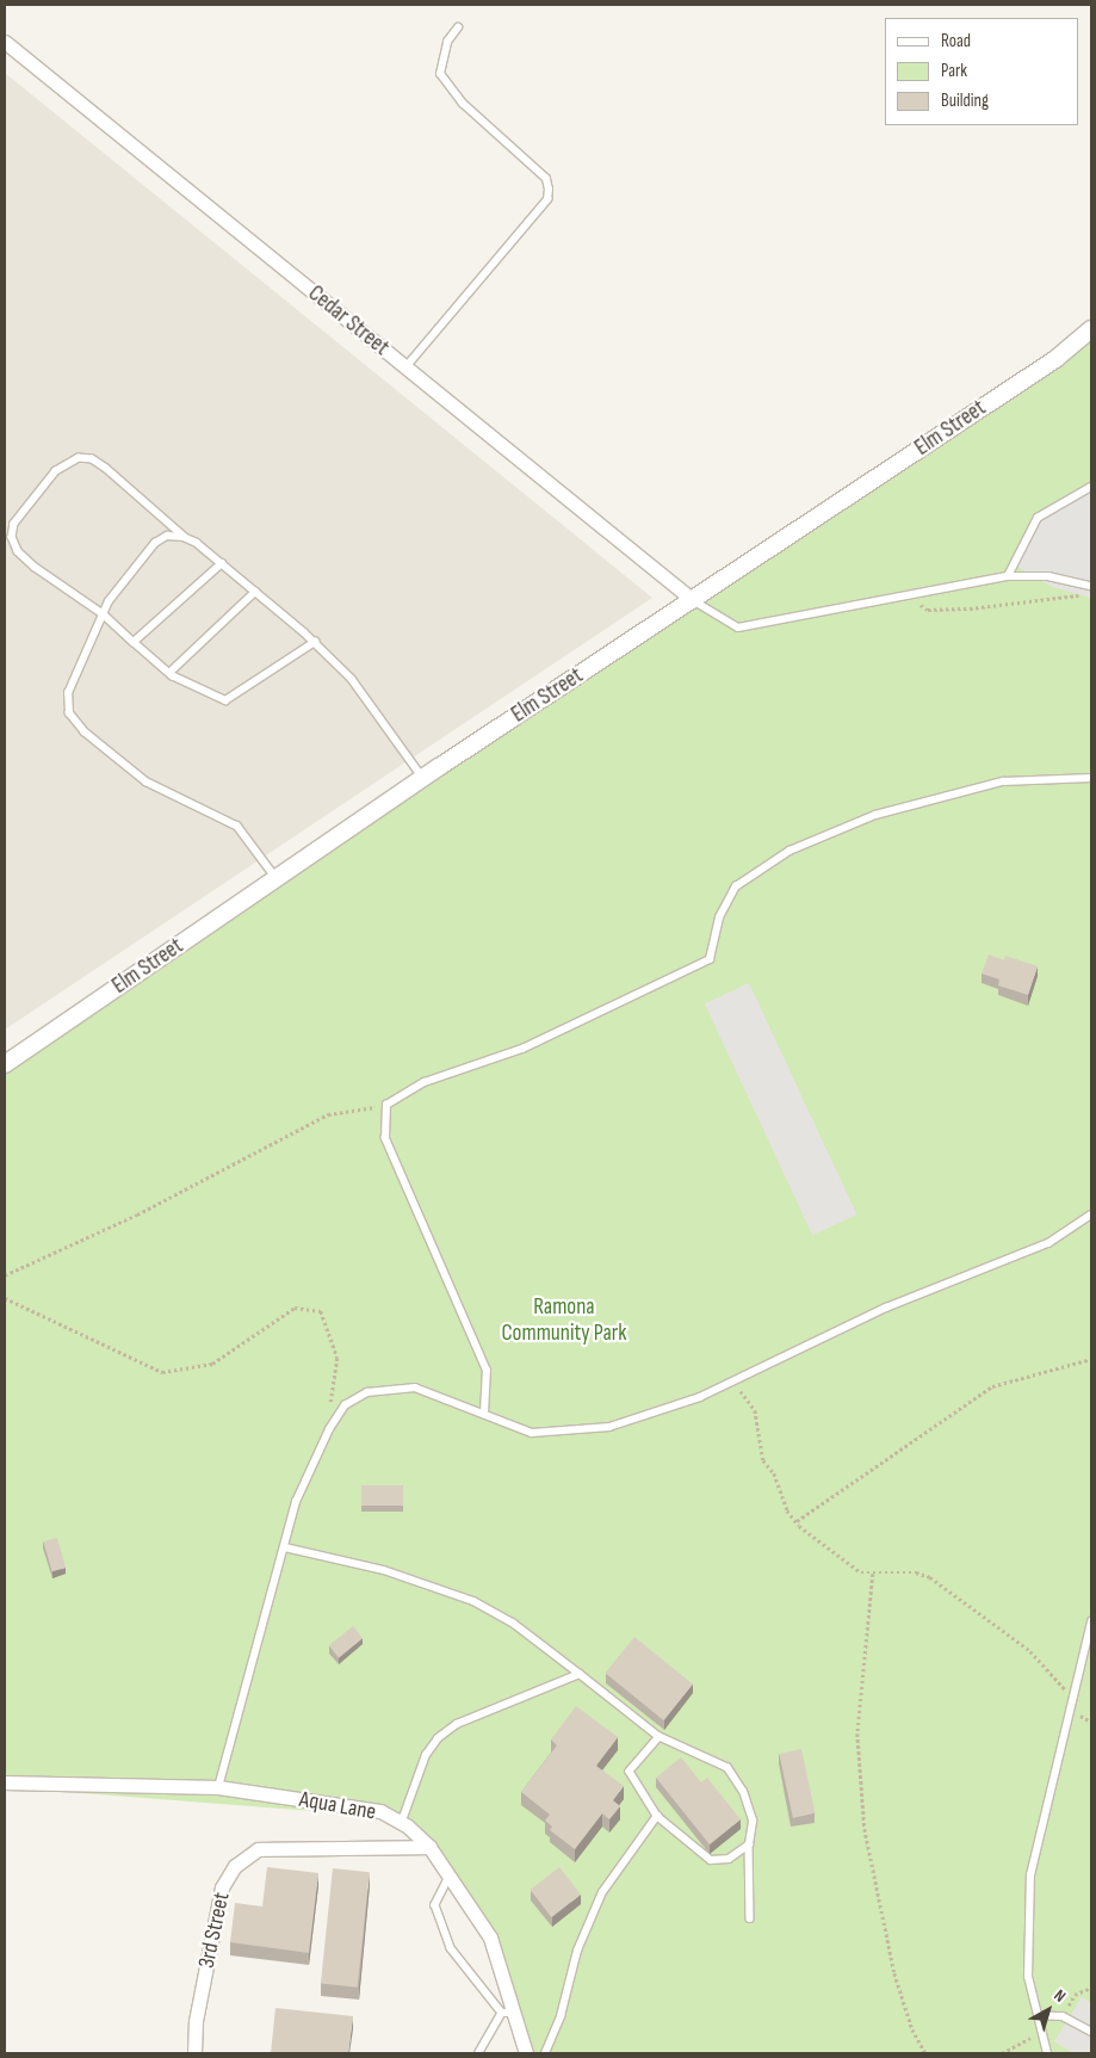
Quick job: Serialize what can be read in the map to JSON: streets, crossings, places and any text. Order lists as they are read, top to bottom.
{
  "streets": {
    "street": [
      "Cedar Street",
      "Elm Street",
      "Aqua Lane",
      "3rd Street"
    ]
  },
  "crossings": [
    ["Cedar Street", "Elm Street"],
    ["Aqua Lane", "3rd Street"]
  ],
  "parks": ["Ramona Community Park"],
  "legend": ["Road", "Park", "Building"],
  "north": "top right"
}
